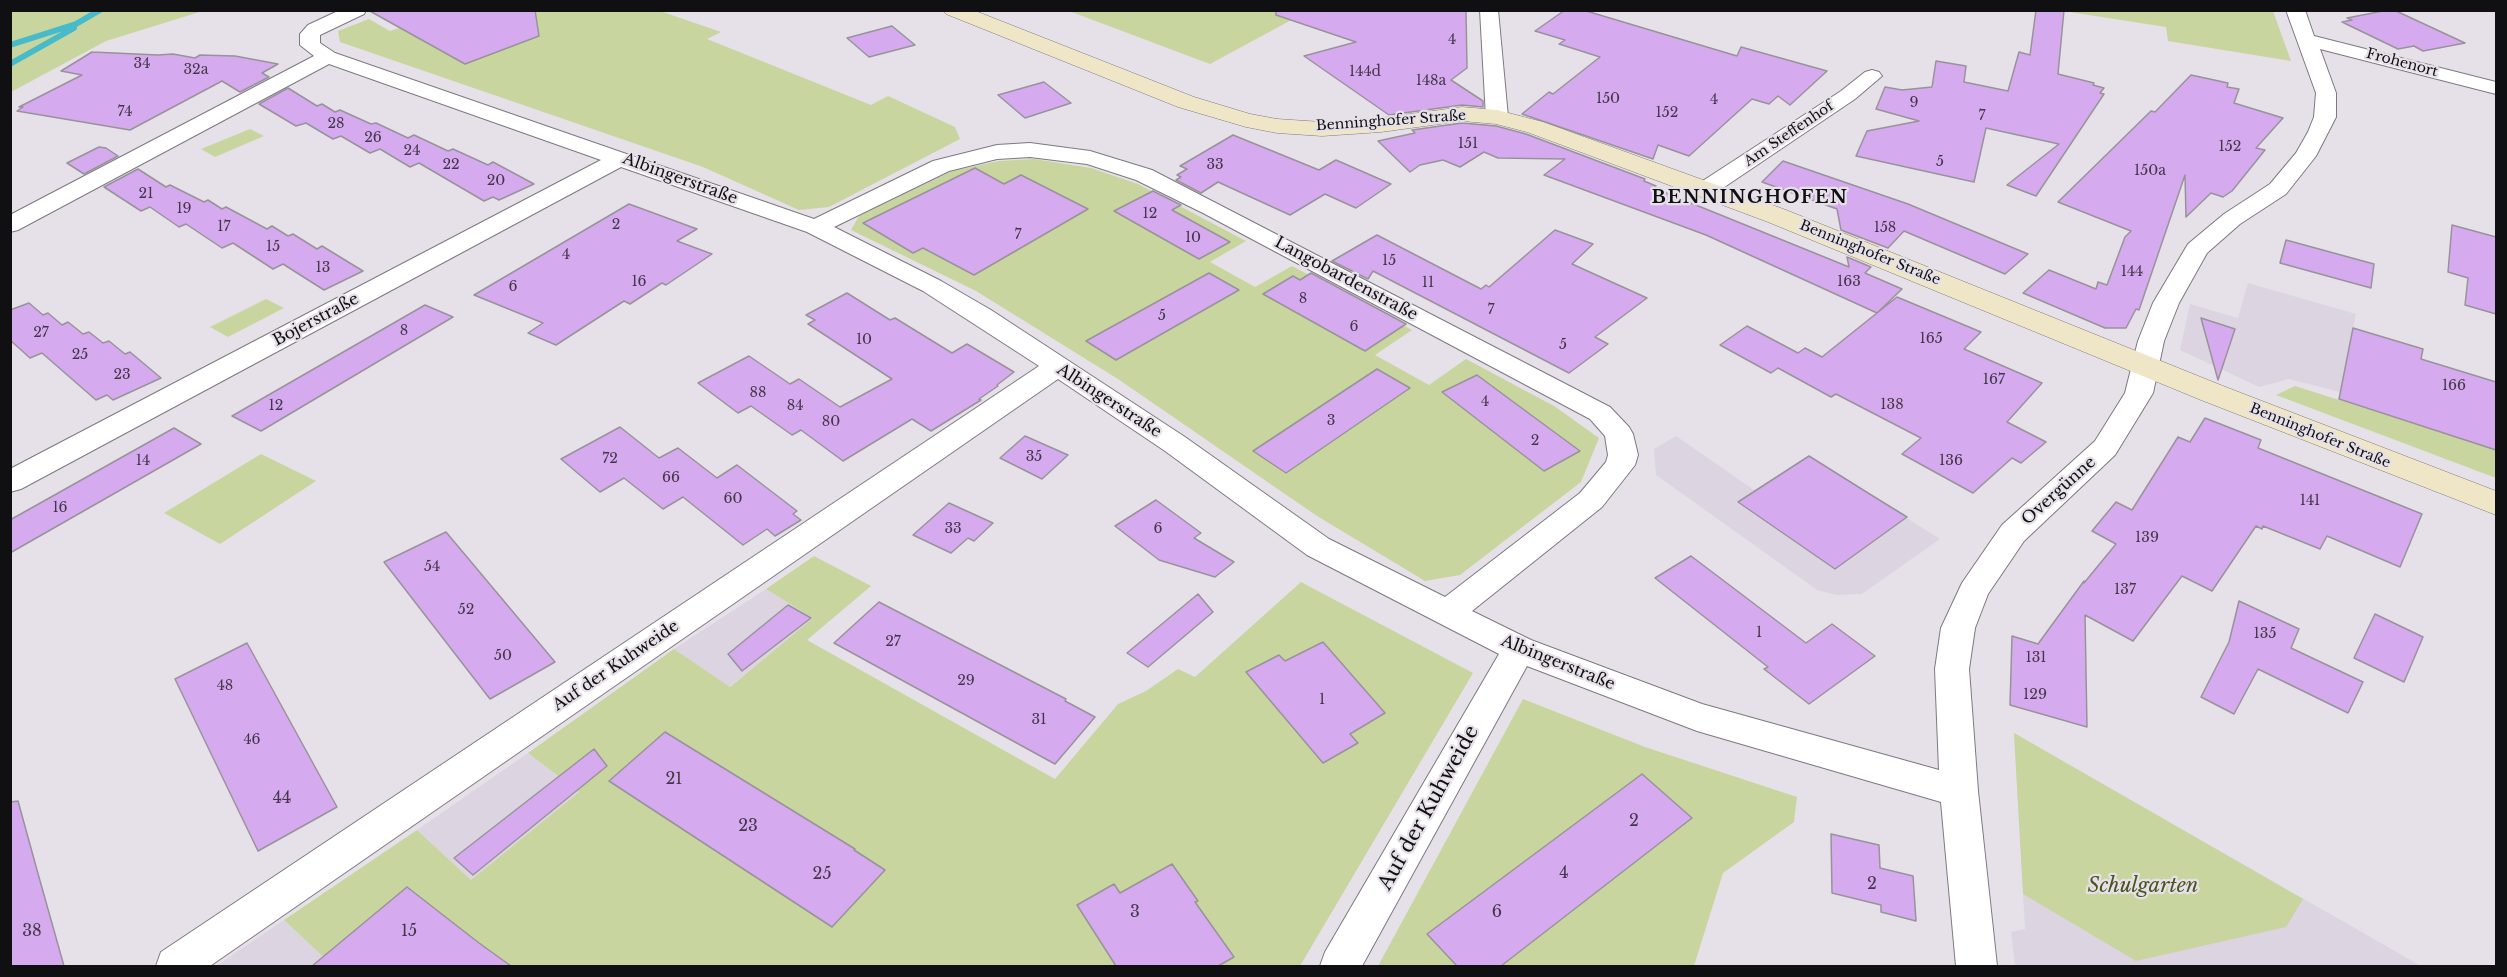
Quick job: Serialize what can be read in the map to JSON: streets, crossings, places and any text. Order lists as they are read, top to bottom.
{
  "streets": {
    "main road": ["Benninghofer Straße"],
    "street": [
      "Frohenort",
      "Am Steffenhof",
      "Albingerstraße",
      "Langobardenstraße",
      "Bojerstraße",
      "Overgünne",
      "Auf der Kuhweide"
    ]
  },
  "crossings": [
    ["Frohenort", "Overgünne"],
    ["Benninghofer Straße", "Am Steffenhof"],
    ["Benninghofer Straße", "Overgünne"],
    ["Albingerstraße", "Langobardenstraße"],
    ["Albingerstraße", "Bojerstraße"],
    ["Albingerstraße", "Overgünne"],
    ["Albingerstraße", "Auf der Kuhweide"]
  ],
  "districts": ["BENNINGHOFEN"],
  "parks": ["Schulgarten"],
  "house_numbers": [
    "4",
    "34",
    "32a",
    "144d",
    "148a",
    "150",
    "4",
    "9",
    "74",
    "152",
    "7",
    "28",
    "26",
    "151",
    "152",
    "24",
    "5",
    "22",
    "33",
    "150a",
    "20",
    "21",
    "19",
    "12",
    "2",
    "17",
    "158",
    "7",
    "10",
    "15",
    "4",
    "15",
    "13",
    "144",
    "16",
    "163",
    "11",
    "6",
    "8",
    "7",
    "5",
    "6",
    "8",
    "27",
    "165",
    "10",
    "5",
    "25",
    "23",
    "167",
    "166",
    "88",
    "4",
    "138",
    "12",
    "84",
    "3",
    "80",
    "2",
    "35",
    "72",
    "14",
    "136",
    "66",
    "60",
    "141",
    "16",
    "33",
    "6",
    "139",
    "54",
    "137",
    "52",
    "1",
    "135",
    "27",
    "50",
    "131",
    "29",
    "48",
    "129",
    "1",
    "31",
    "46",
    "21",
    "44",
    "2",
    "23",
    "4",
    "25",
    "2",
    "3",
    "6",
    "38",
    "15"
  ]
}
